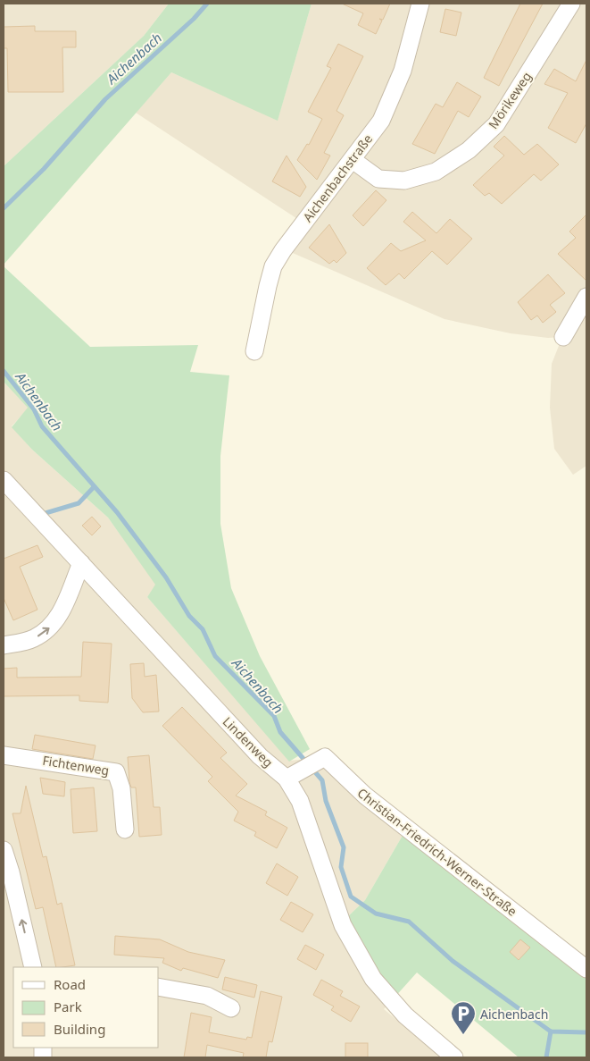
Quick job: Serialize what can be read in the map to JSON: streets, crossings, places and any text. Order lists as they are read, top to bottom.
{
  "streets": {
    "street": [
      "Mörikeweg",
      "Aichenbachstraße",
      "Lindenweg",
      "Fichtenweg",
      "Christian-Friedrich-Werner-Straße"
    ]
  },
  "crossings": [
    ["Mörikeweg", "Aichenbachstraße"],
    ["Lindenweg", "Christian-Friedrich-Werner-Straße"]
  ],
  "water": ["Aichenbach"],
  "places": {
    "parking": ["Aichenbach"]
  },
  "legend": ["Road", "Park", "Building"]
}
